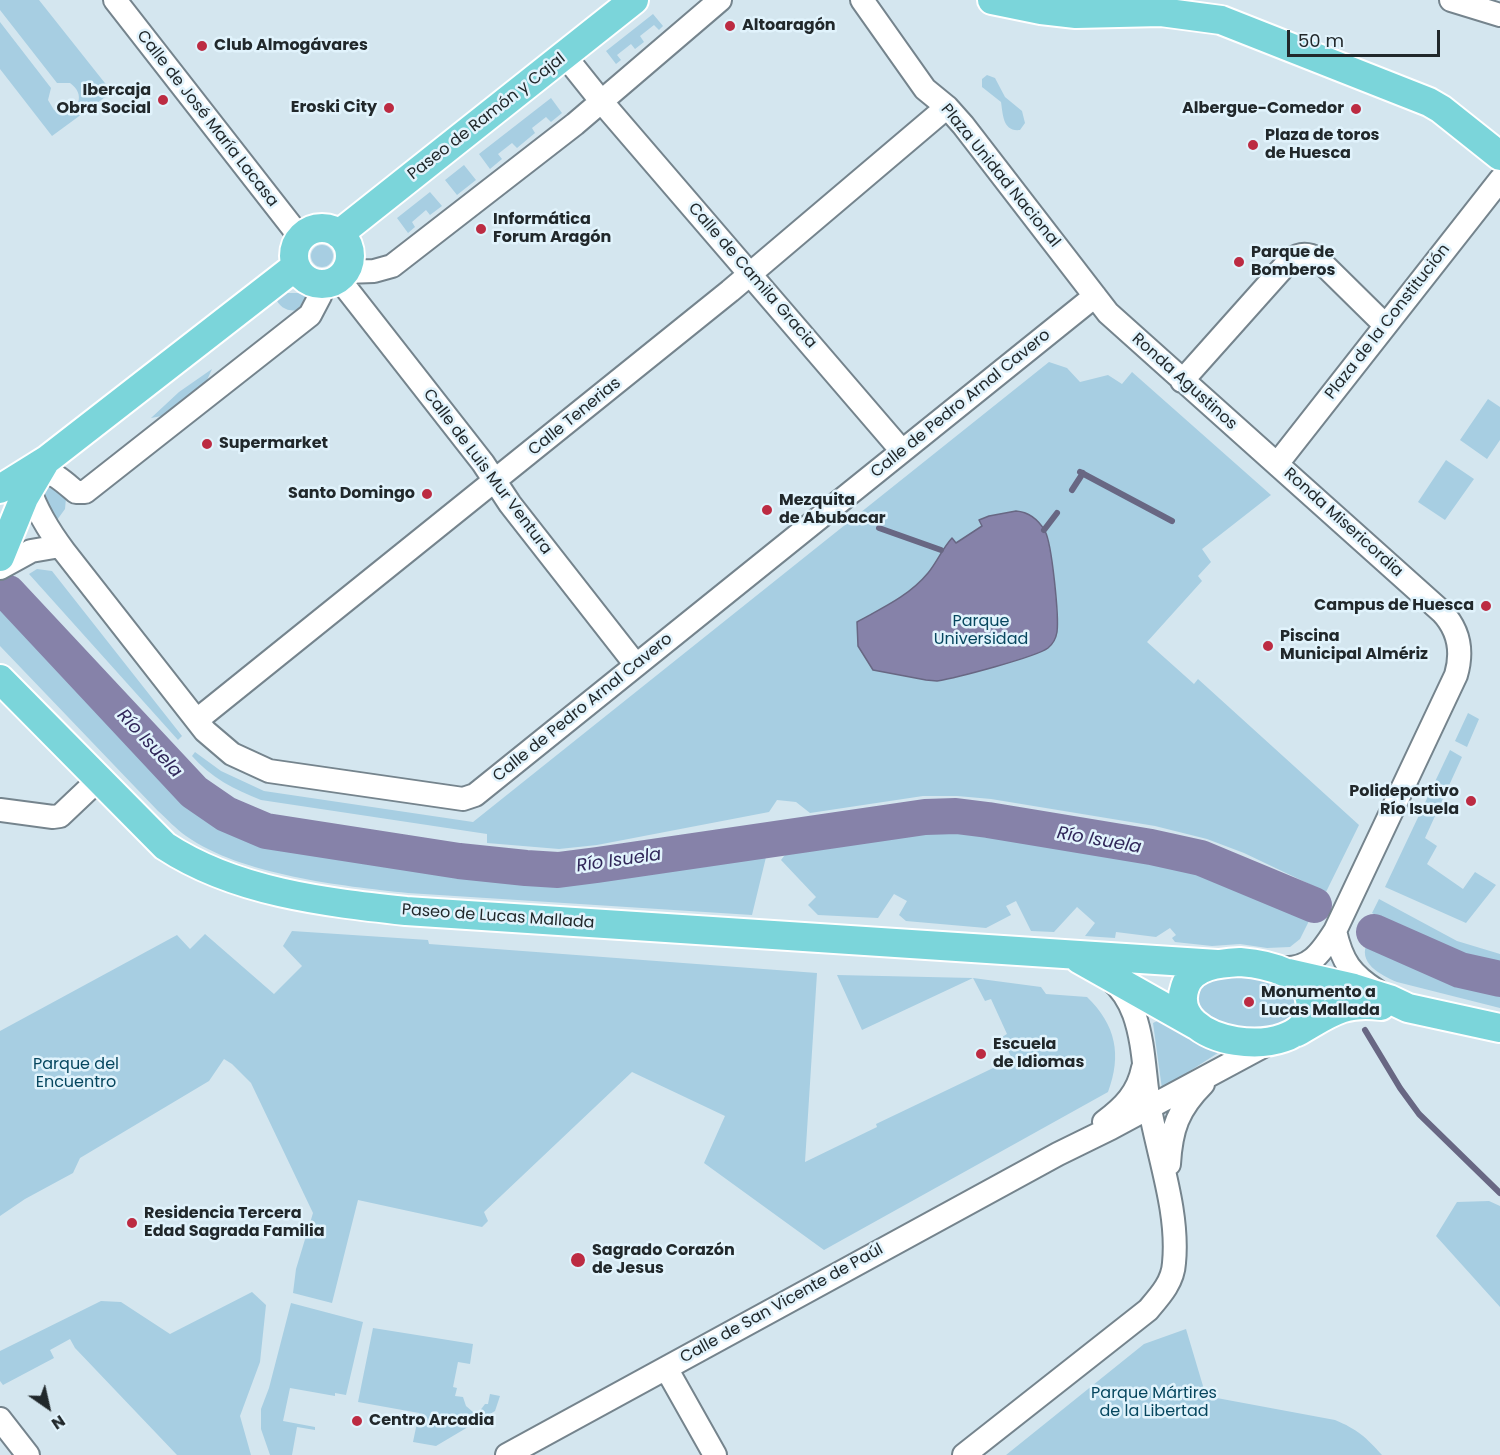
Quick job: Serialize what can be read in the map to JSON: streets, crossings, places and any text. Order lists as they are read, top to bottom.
{
  "streets": {
    "main road": ["Paseo de Ramón y Cajal", "Paseo de Lucas Mallada"],
    "street": [
      "Calle de José María Lacasa",
      "Plaza Unidad Nacional",
      "Calle de Camila Gracia",
      "Plaza de la Constitución",
      "Ronda Agustinos",
      "Calle de Pedro Arnal Cavero",
      "Calle Tenerias",
      "Calle de Luis Mur Ventura",
      "Ronda Misericordia",
      "Calle de San Vicente de Paúl"
    ]
  },
  "crossings": [
    ["Paseo de Ramón y Cajal", "Calle de José María Lacasa"],
    ["Paseo de Ramón y Cajal", "Calle de Camila Gracia"],
    ["Paseo de Ramón y Cajal", "Calle de Luis Mur Ventura"],
    ["Calle de José María Lacasa", "Calle de Luis Mur Ventura"],
    ["Plaza Unidad Nacional", "Ronda Agustinos"],
    ["Plaza Unidad Nacional", "Calle de Pedro Arnal Cavero"],
    ["Plaza Unidad Nacional", "Calle Tenerias"],
    ["Calle de Camila Gracia", "Calle de Pedro Arnal Cavero"],
    ["Calle de Camila Gracia", "Calle Tenerias"],
    ["Plaza de la Constitución", "Ronda Agustinos"],
    ["Plaza de la Constitución", "Ronda Misericordia"],
    ["Ronda Agustinos", "Calle de Pedro Arnal Cavero"],
    ["Ronda Agustinos", "Ronda Misericordia"],
    ["Calle de Pedro Arnal Cavero", "Calle Tenerias"],
    ["Calle de Pedro Arnal Cavero", "Calle de Luis Mur Ventura"],
    ["Calle Tenerias", "Calle de Luis Mur Ventura"],
    ["Ronda Misericordia", "Paseo de Lucas Mallada"],
    ["Ronda Misericordia", "Calle de San Vicente de Paúl"],
    ["Paseo de Lucas Mallada", "Calle de San Vicente de Paúl"]
  ],
  "water": ["Río Isuela"],
  "parks": ["Parque Universidad", "Parque del Encuentro", "Parque Mártires de la Libertad"],
  "places": [
    "Altoaragón",
    "Club Almogávares",
    "Ibercaja Obra Social",
    "Eroski City",
    "Albergue-Comedor",
    "Plaza de toros de Huesca",
    "Informática Forum Aragón",
    "Parque de Bomberos",
    "Supermarket",
    "Santo Domingo",
    "Mezquita de Abubacar",
    "Campus de Huesca",
    "Piscina Municipal Almériz",
    "Polideportivo Río Isuela",
    "Monumento a Lucas Mallada",
    "Escuela de Idiomas",
    "Residencia Tercera Edad Sagrada Familia",
    "Sagrado Corazón de Jesus",
    "Centro Arcadia"
  ],
  "scale_bar": "50 m",
  "north": "bottom right"
}
